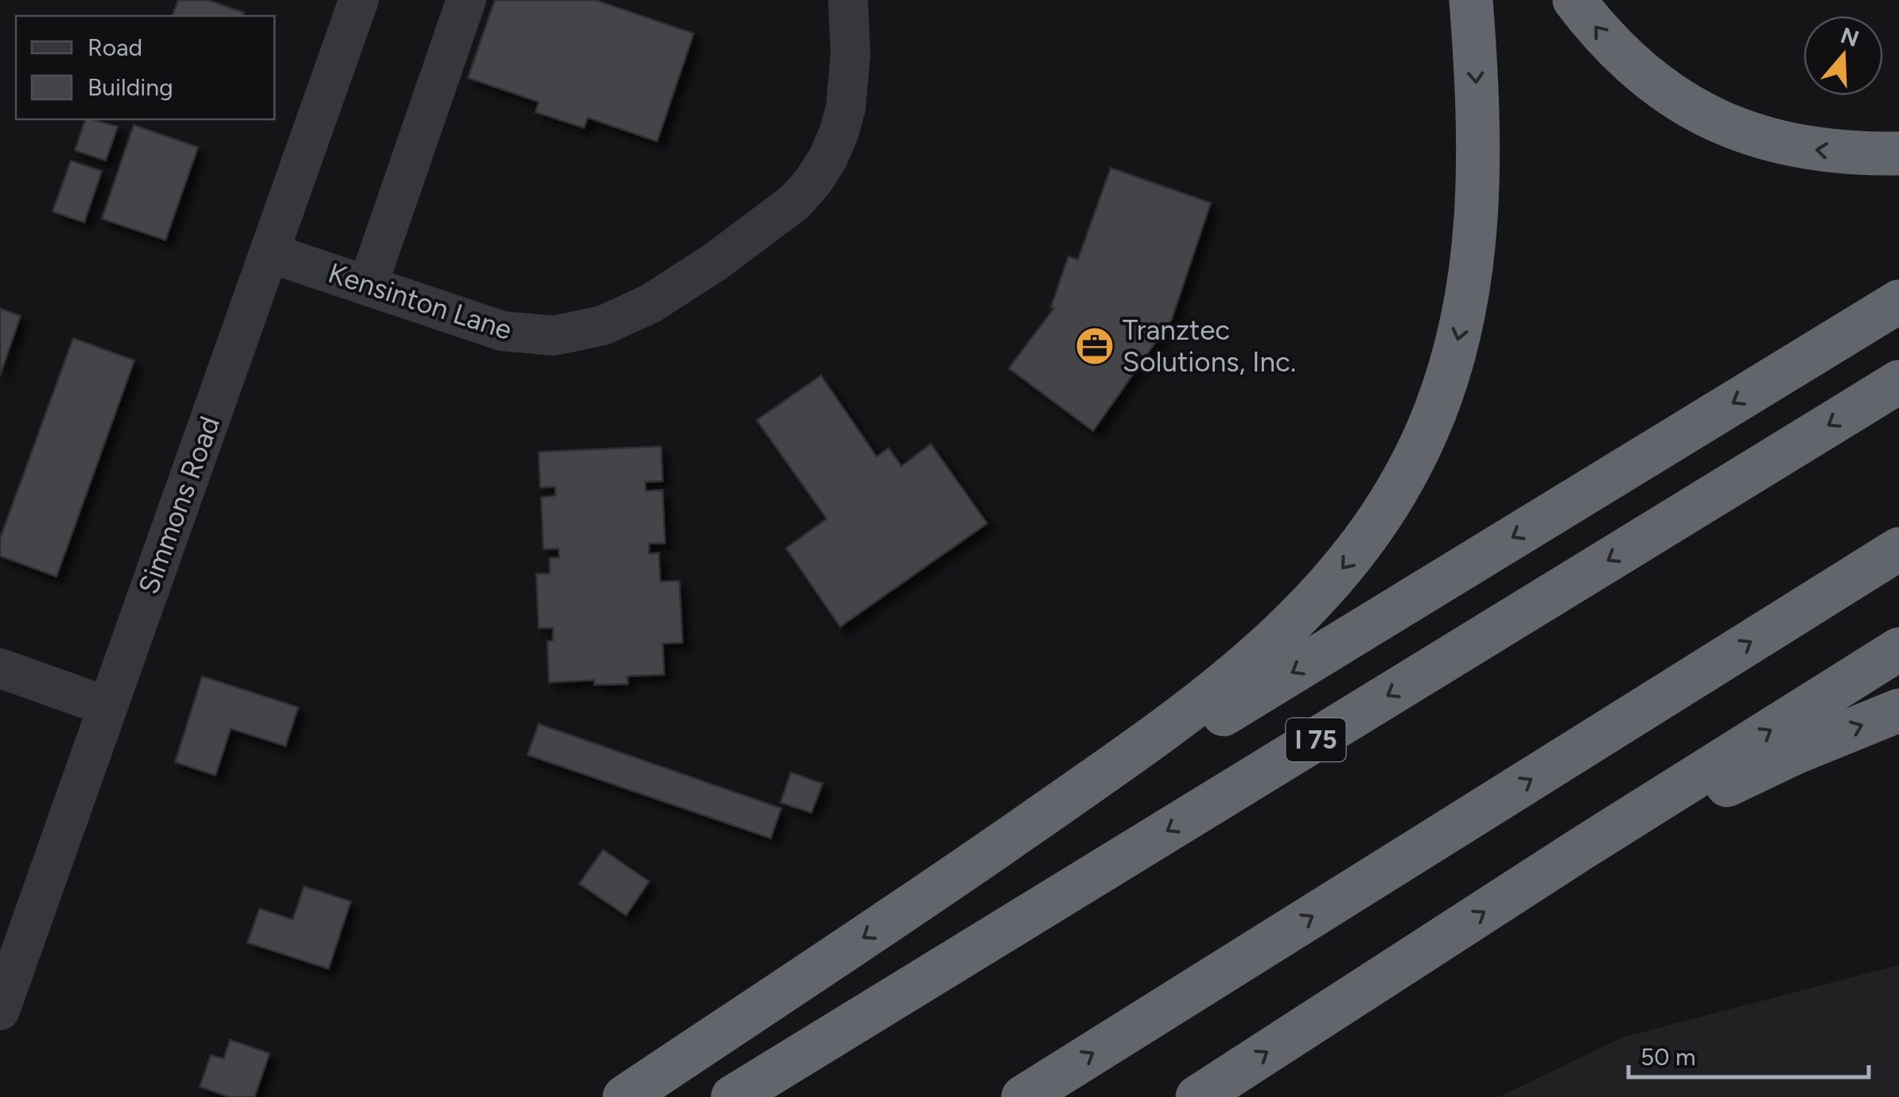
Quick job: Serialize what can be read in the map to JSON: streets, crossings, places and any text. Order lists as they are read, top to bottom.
{
  "streets": {
    "highway": ["I 75"],
    "street": ["Kensinton Lane", "Simmons Road"]
  },
  "crossings": [
    ["Kensinton Lane", "Simmons Road"]
  ],
  "places": {
    "office": ["Tranztec Solutions, Inc."]
  },
  "legend": ["Road", "Building"],
  "scale_bar": "50 m",
  "north": "top"
}
